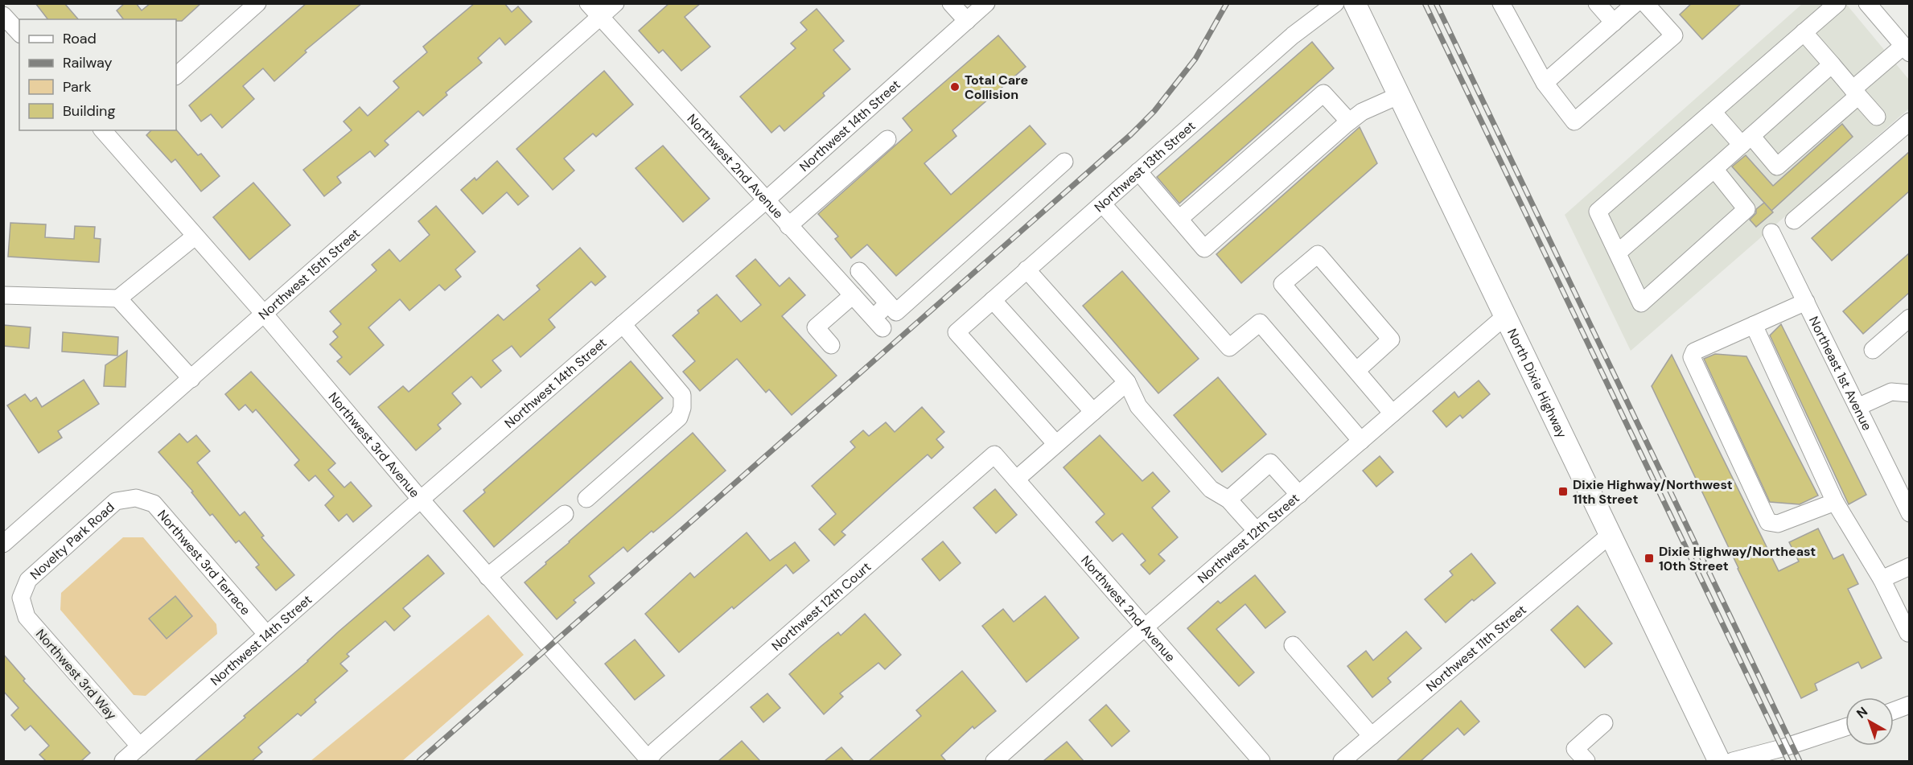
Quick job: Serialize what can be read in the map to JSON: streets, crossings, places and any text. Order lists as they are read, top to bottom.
{
  "streets": {
    "main road": ["North Dixie Highway"],
    "street": [
      "Northwest 14th Street",
      "Northwest 13th Street",
      "Northwest 2nd Avenue",
      "Northwest 15th Street",
      "Northeast 1st Avenue",
      "Northwest 3rd Avenue",
      "Northwest 12th Street",
      "Novelty Park Road",
      "Northwest 3rd Terrace",
      "Northwest 12th Court",
      "Northwest 11th Street",
      "Northwest 3rd Way"
    ]
  },
  "crossings": [
    ["Northwest 14th Street", "Northwest 2nd Avenue"],
    ["Northwest 14th Street", "Northwest 3rd Avenue"],
    ["Northwest 14th Street", "Northwest 3rd Terrace"],
    ["Northwest 14th Street", "Northwest 3rd Way"],
    ["Northwest 2nd Avenue", "Northwest 15th Street"],
    ["Northwest 2nd Avenue", "Northwest 12th Street"],
    ["Northwest 2nd Avenue", "Northwest 12th Court"],
    ["Northwest 15th Street", "Northwest 3rd Avenue"],
    ["North Dixie Highway", "Northwest 12th Street"],
    ["North Dixie Highway", "Northwest 11th Street"],
    ["Northwest 3rd Avenue", "Northwest 12th Court"],
    ["Novelty Park Road", "Northwest 3rd Terrace"],
    ["Novelty Park Road", "Northwest 3rd Way"]
  ],
  "places": {
    "other": ["Total Care Collision"],
    "transit": ["Dixie Highway/Northwest 11th Street", "Dixie Highway/Northeast 10th Street"]
  },
  "legend": [
    "Road",
    "Railway",
    "Park",
    "Building"
  ],
  "north": "top left"
}
